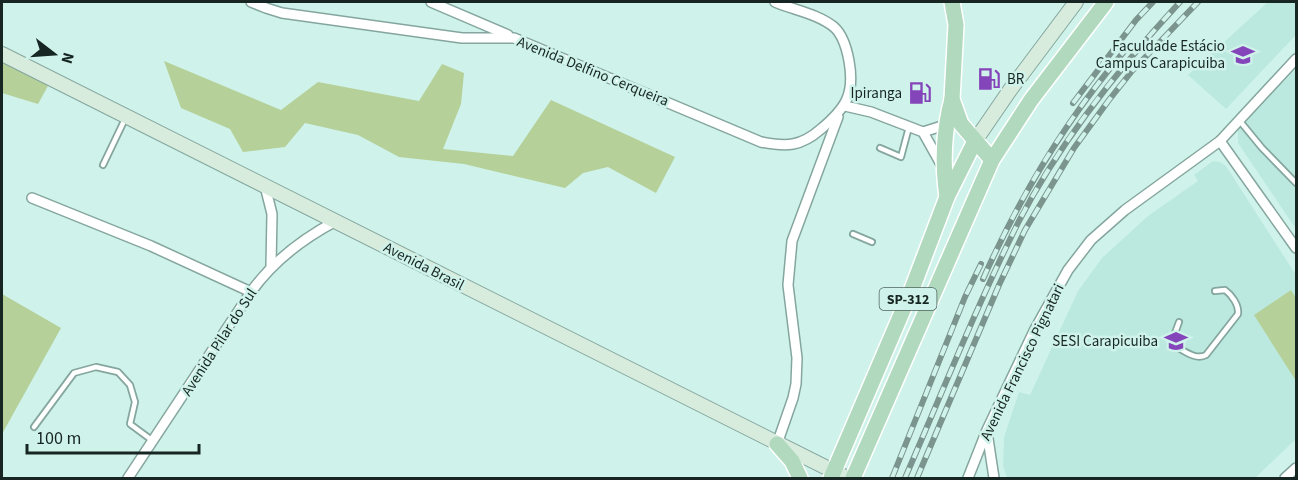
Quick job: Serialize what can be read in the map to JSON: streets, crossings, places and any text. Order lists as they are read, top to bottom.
{
  "streets": {
    "main road": ["Avenida Brasil", "SP-312"],
    "street": ["Avenida Delfino Cerqueira", "Avenida Pilar do Sul", "Avenida Francisco Pignatari"]
  },
  "crossings": [
    ["Avenida Brasil", "SP-312"],
    ["Avenida Brasil", "Avenida Pilar do Sul"]
  ],
  "places": {
    "school or university": ["Faculdade Estácio Campus Carapicuiba", "SESI Carapicuiba"],
    "fuel station": ["BR", "Ipiranga"]
  },
  "scale_bar": "100 m",
  "north": "right"
}
